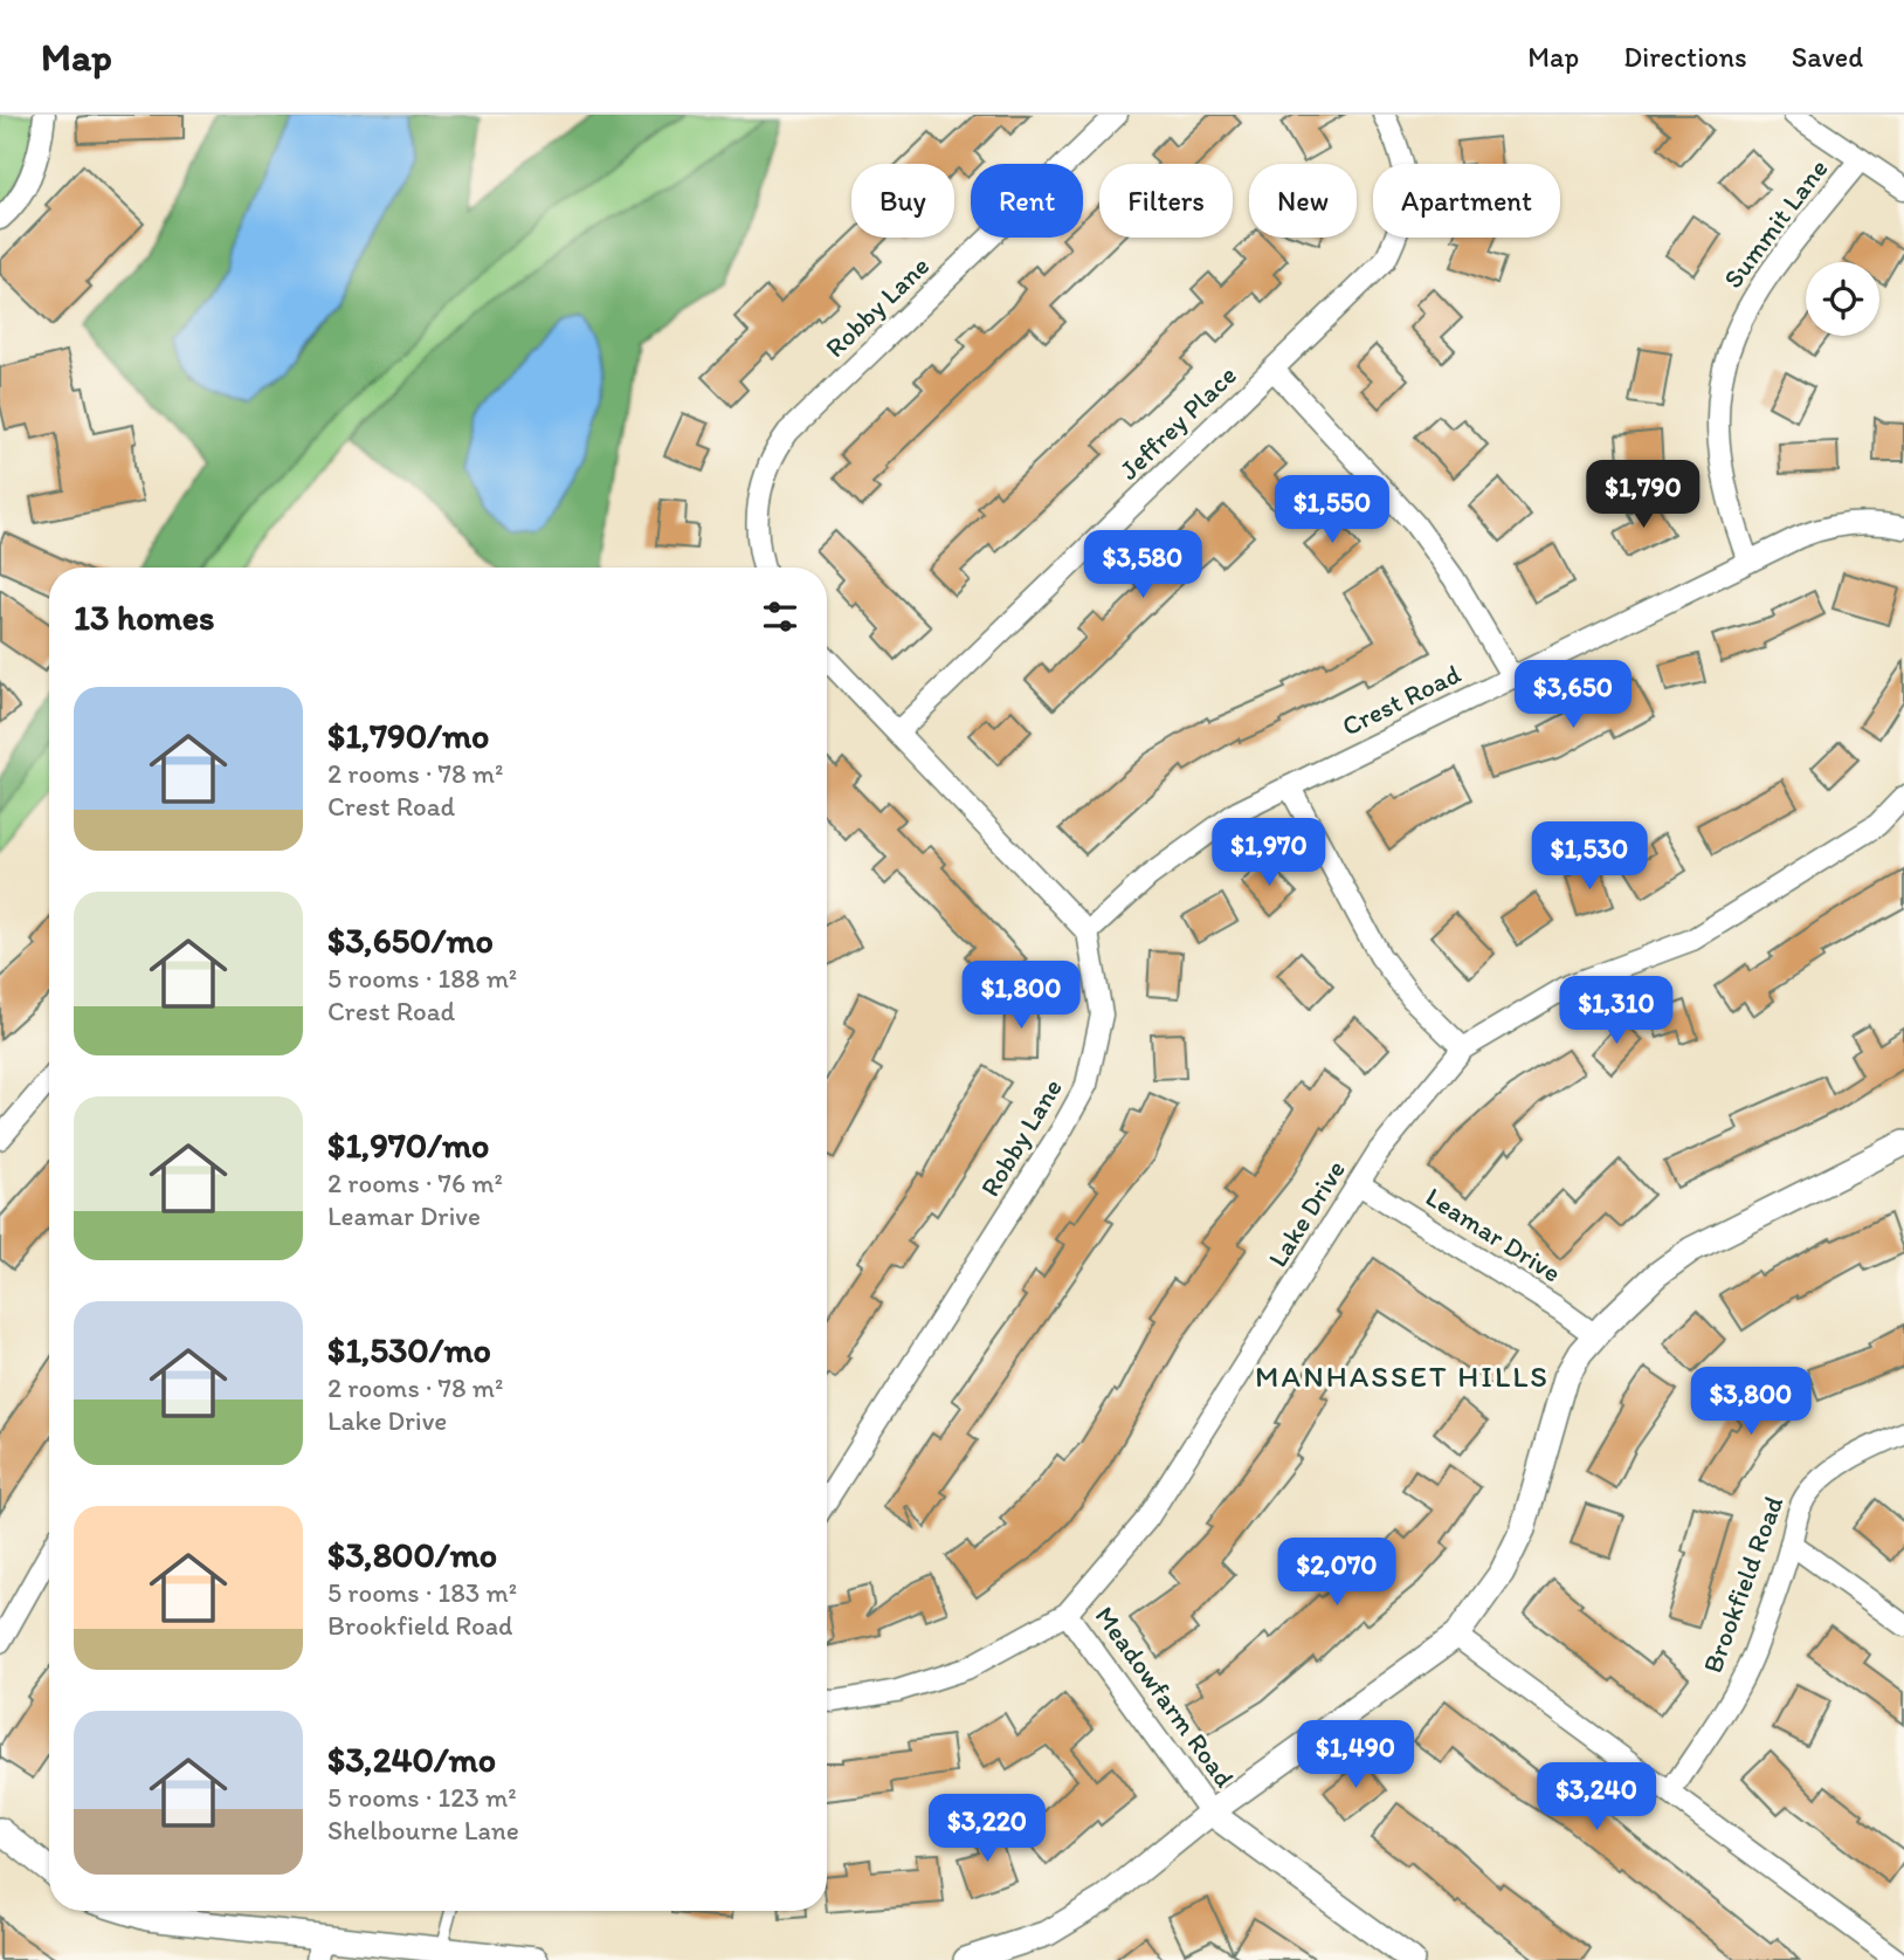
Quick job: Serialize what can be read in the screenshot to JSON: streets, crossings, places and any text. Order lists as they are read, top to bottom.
{
  "streets": {
    "street": [
      "Summit Lane",
      "Robby Lane",
      "Jeffrey Place",
      "Crest Road",
      "Lake Drive",
      "Leamar Drive",
      "Brookfield Road",
      "Meadowfarm Road"
    ]
  },
  "crossings": [
    ["Summit Lane", "Crest Road"],
    ["Robby Lane", "Crest Road"],
    ["Lake Drive", "Leamar Drive"],
    ["Lake Drive", "Meadowfarm Road"]
  ],
  "districts": ["MANHASSET HILLS"],
  "page": {
    "header": "Map",
    "nav": ["Map", "Directions", "Saved"],
    "chip": [
      "Buy",
      "Rent",
      "Filters",
      "New",
      "Apartment"
    ],
    "price": [
      "$1,790",
      "$1,550",
      "$3,580",
      "$3,650",
      "$1,970",
      "$1,530",
      "$1,800",
      "$1,310",
      "$3,800",
      "$2,070",
      "$1,490",
      "$3,240",
      "$3,220"
    ],
    "heading": "13 homes",
    "list": [
      {
        "name": "$1,790/mo",
        "note": "2 rooms · 78 m² · Crest Road"
      },
      {
        "name": "$3,650/mo",
        "note": "5 rooms · 188 m² · Crest Road"
      },
      {
        "name": "$1,970/mo",
        "note": "2 rooms · 76 m² · Leamar Drive"
      },
      {
        "name": "$1,530/mo",
        "note": "2 rooms · 78 m² · Lake Drive"
      },
      {
        "name": "$3,800/mo",
        "note": "5 rooms · 183 m² · Brookfield Road"
      },
      {
        "name": "$3,240/mo",
        "note": "5 rooms · 123 m² · Shelbourne Lane"
      }
    ]
  }
}
